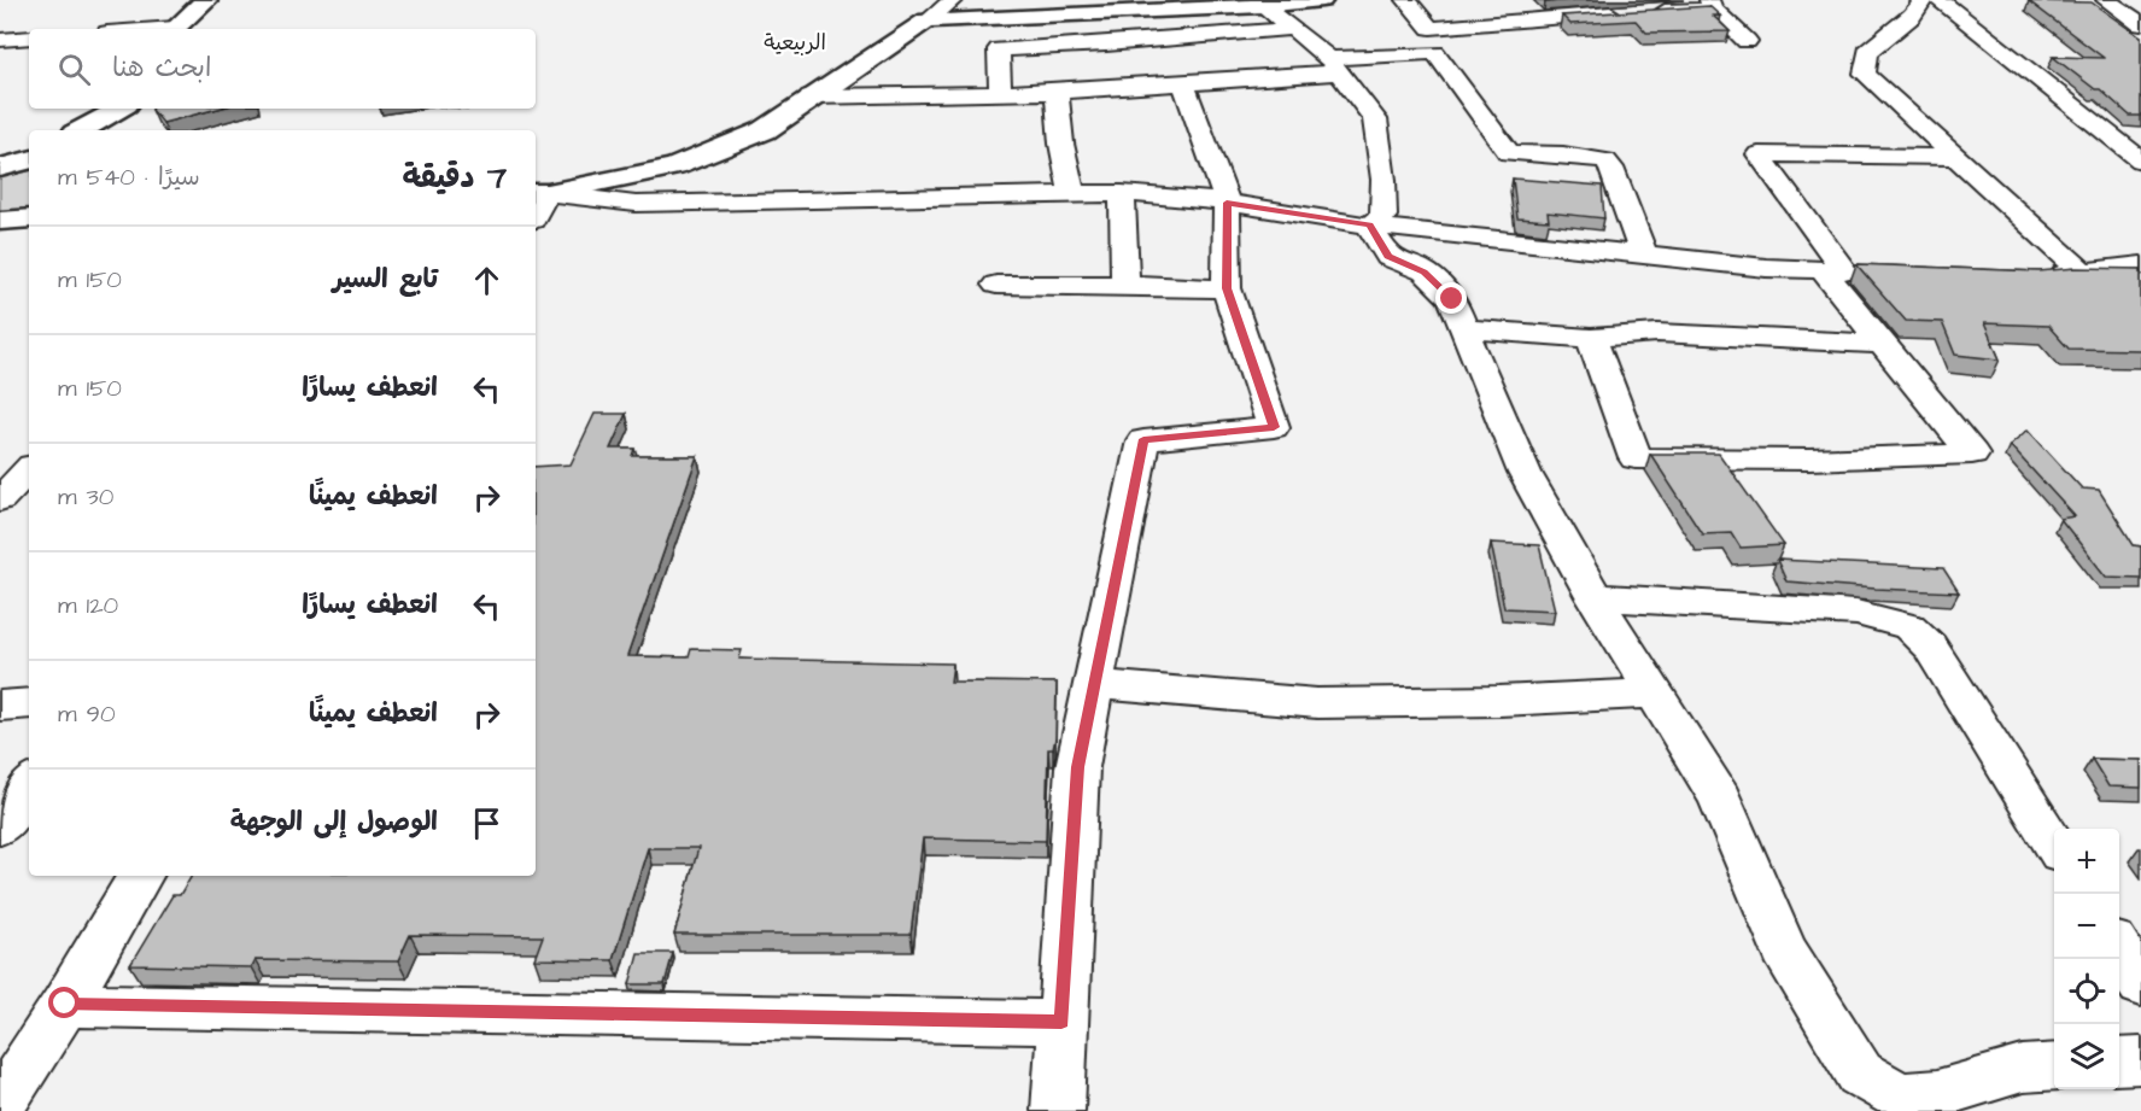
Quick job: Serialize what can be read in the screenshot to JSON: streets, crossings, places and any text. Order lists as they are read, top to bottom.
{
  "districts": ["الربيعية"],
  "page": {
    "search": "ابحث هنا",
    "heading": ["7 دقيقة", "سيرًا · 540 m"],
    "list": [
      ["تابع السير", "150 m"],
      ["انعطف يسارًا", "150 m"],
      ["انعطف يمينًا", "30 m"],
      ["انعطف يسارًا", "120 m"],
      ["انعطف يمينًا", "90 m"],
      "الوصول إلى الوجهة"
    ],
    "map_buttons": ["+", "−"]
  }
}
